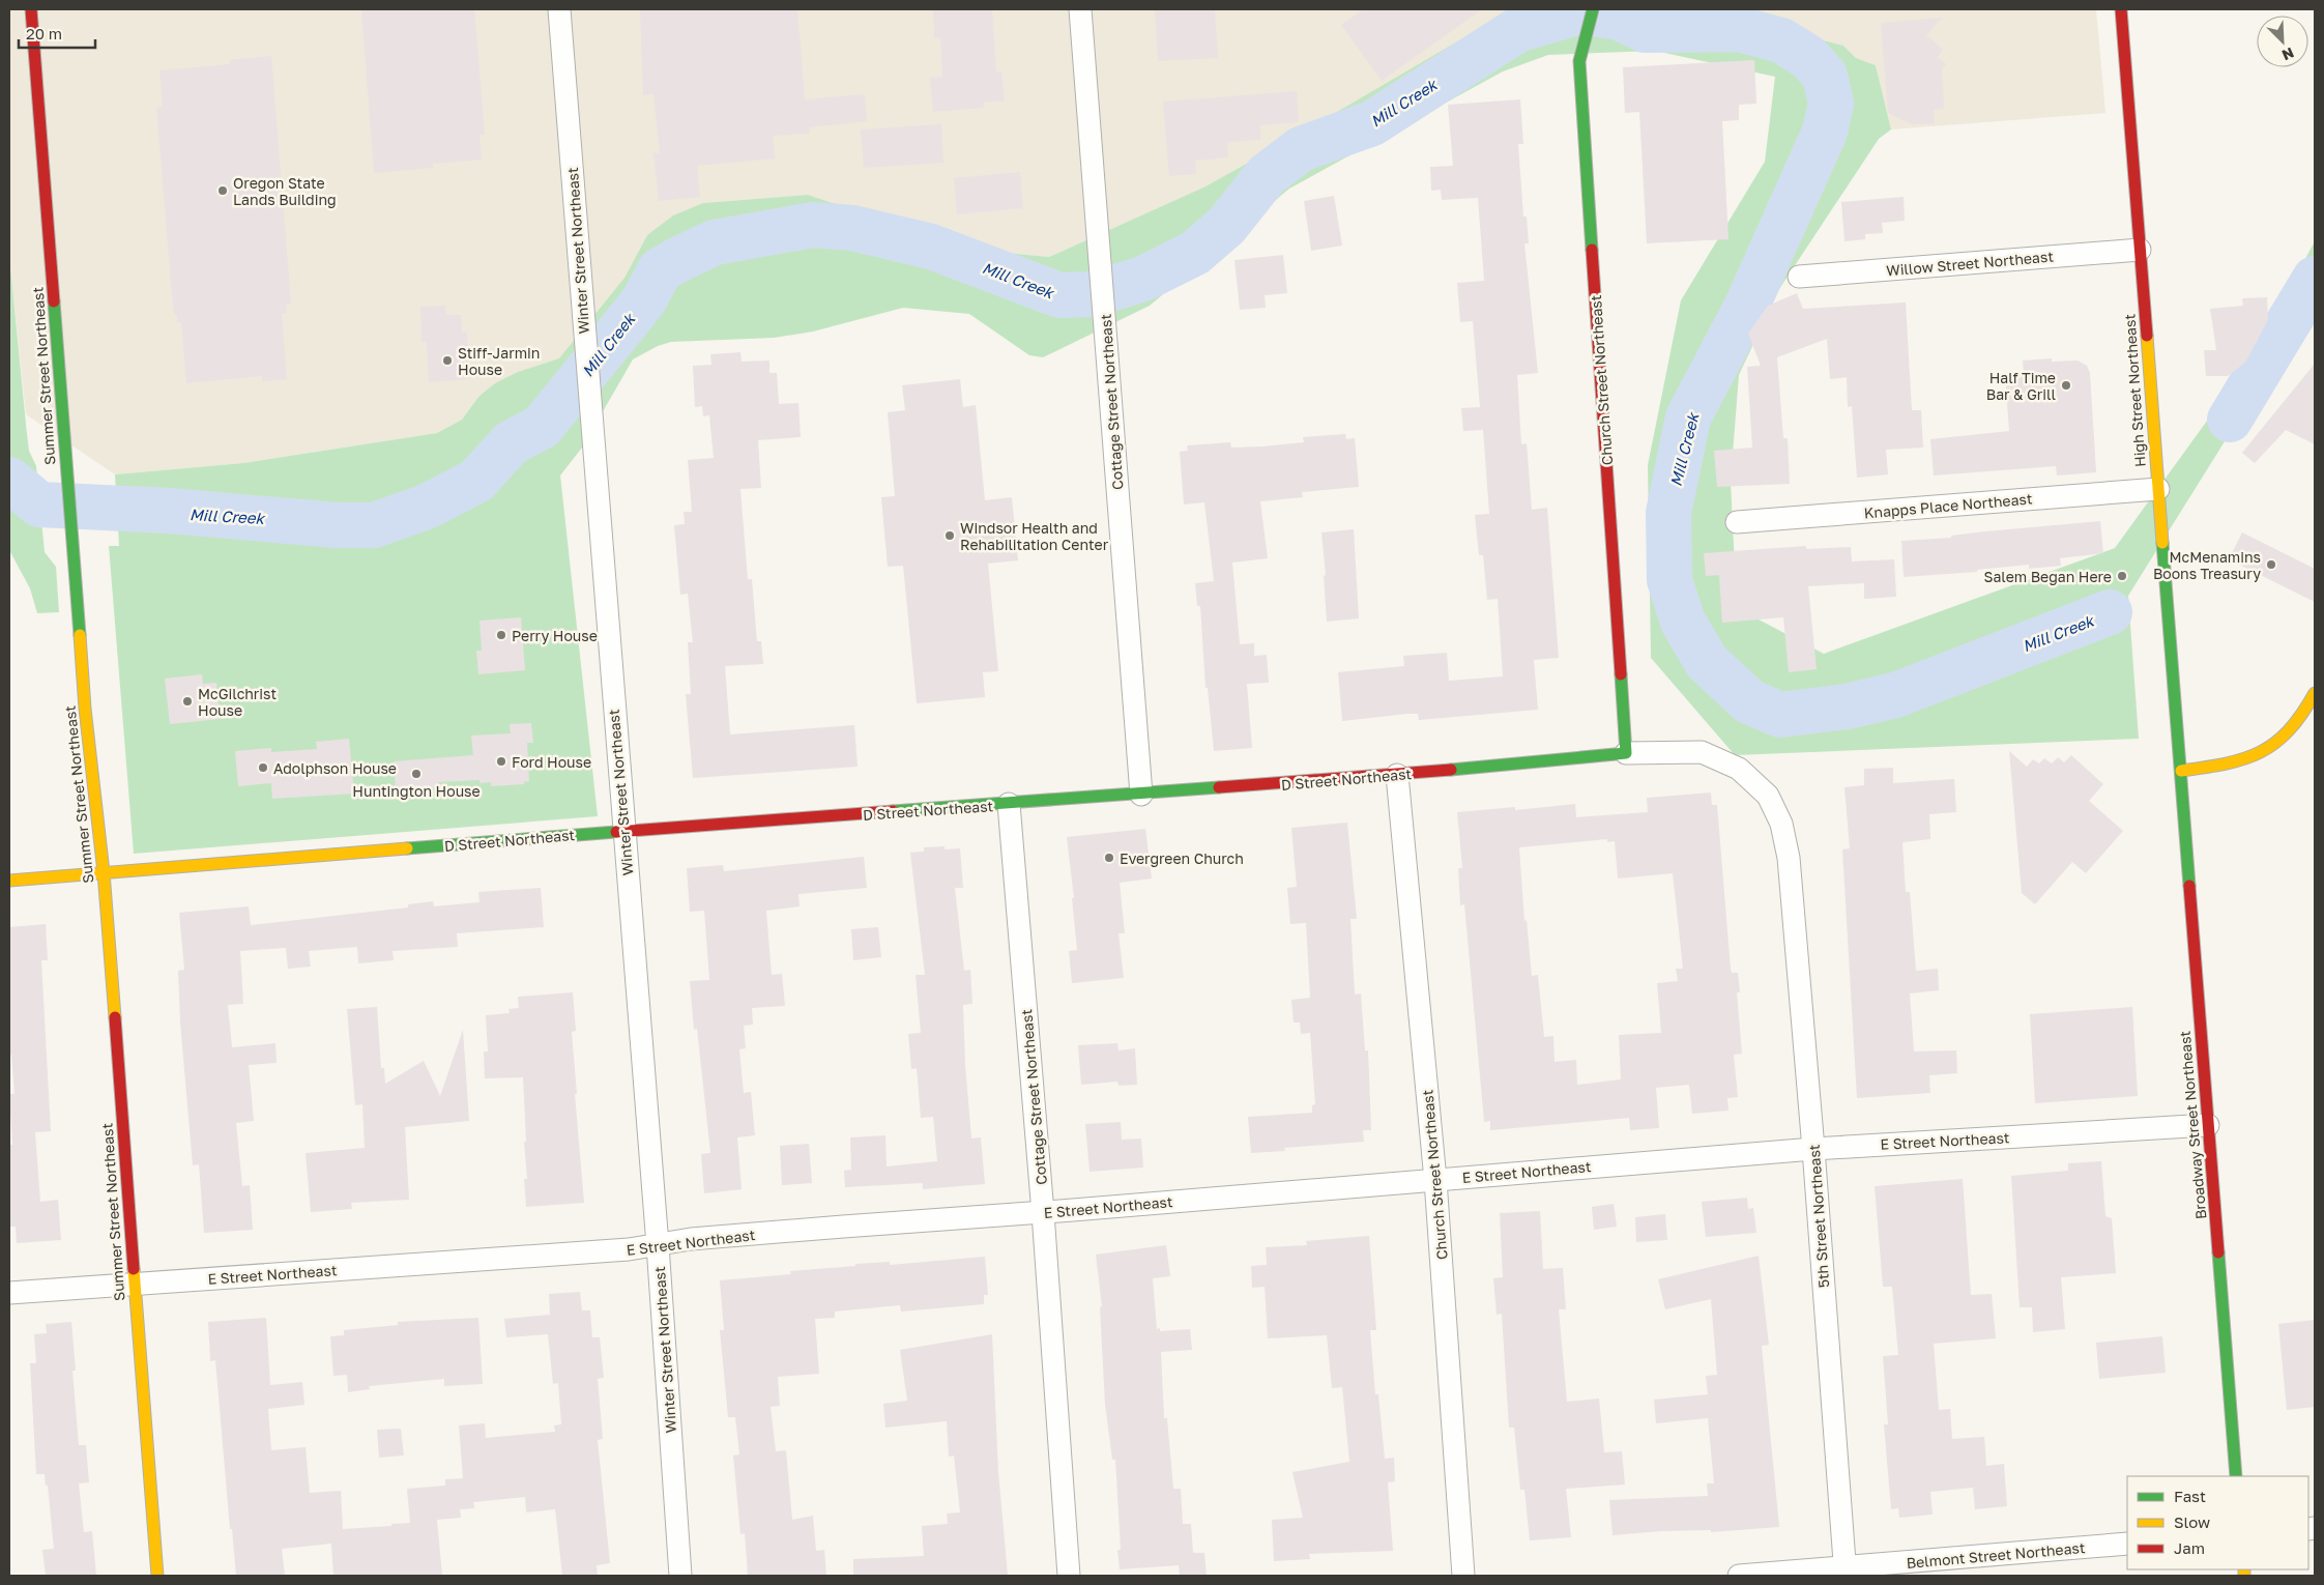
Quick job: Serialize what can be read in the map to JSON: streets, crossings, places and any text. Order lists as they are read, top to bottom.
{
  "streets": {
    "main road": [
      "Summer Street Northeast",
      "Church Street Northeast",
      "High Street Northeast",
      "D Street Northeast",
      "Broadway Street Northeast"
    ],
    "street": [
      "Winter Street Northeast",
      "Willow Street Northeast",
      "Cottage Street Northeast",
      "Knapps Place Northeast",
      "E Street Northeast",
      "5th Street Northeast",
      "Belmont Street Northeast"
    ]
  },
  "crossings": [
    ["Winter Street Northeast", "D Street Northeast"],
    ["Winter Street Northeast", "E Street Northeast"],
    ["Willow Street Northeast", "High Street Northeast"],
    ["Summer Street Northeast", "D Street Northeast"],
    ["Summer Street Northeast", "E Street Northeast"],
    ["Church Street Northeast", "D Street Northeast"],
    ["Church Street Northeast", "E Street Northeast"],
    ["High Street Northeast", "Knapps Place Northeast"],
    ["High Street Northeast", "Broadway Street Northeast"],
    ["Cottage Street Northeast", "D Street Northeast"],
    ["Cottage Street Northeast", "E Street Northeast"],
    ["D Street Northeast", "5th Street Northeast"],
    ["Broadway Street Northeast", "E Street Northeast"],
    ["E Street Northeast", "5th Street Northeast"],
    ["5th Street Northeast", "Belmont Street Northeast"]
  ],
  "water": ["Mill Creek"],
  "places": [
    "Oregon State Lands Building",
    "Stiff-Jarmin House",
    "Half Time Bar & Grill",
    "Windsor Health and Rehabilitation Center",
    "McMenamins Boons Treasury",
    "Salem Began Here",
    "Perry House",
    "McGilchrist House",
    "Ford House",
    "Adolphson House",
    "Huntington House",
    "Evergreen Church"
  ],
  "legend": ["Fast", "Slow", "Jam"],
  "scale_bar": "20 m",
  "north": "bottom right"
}
